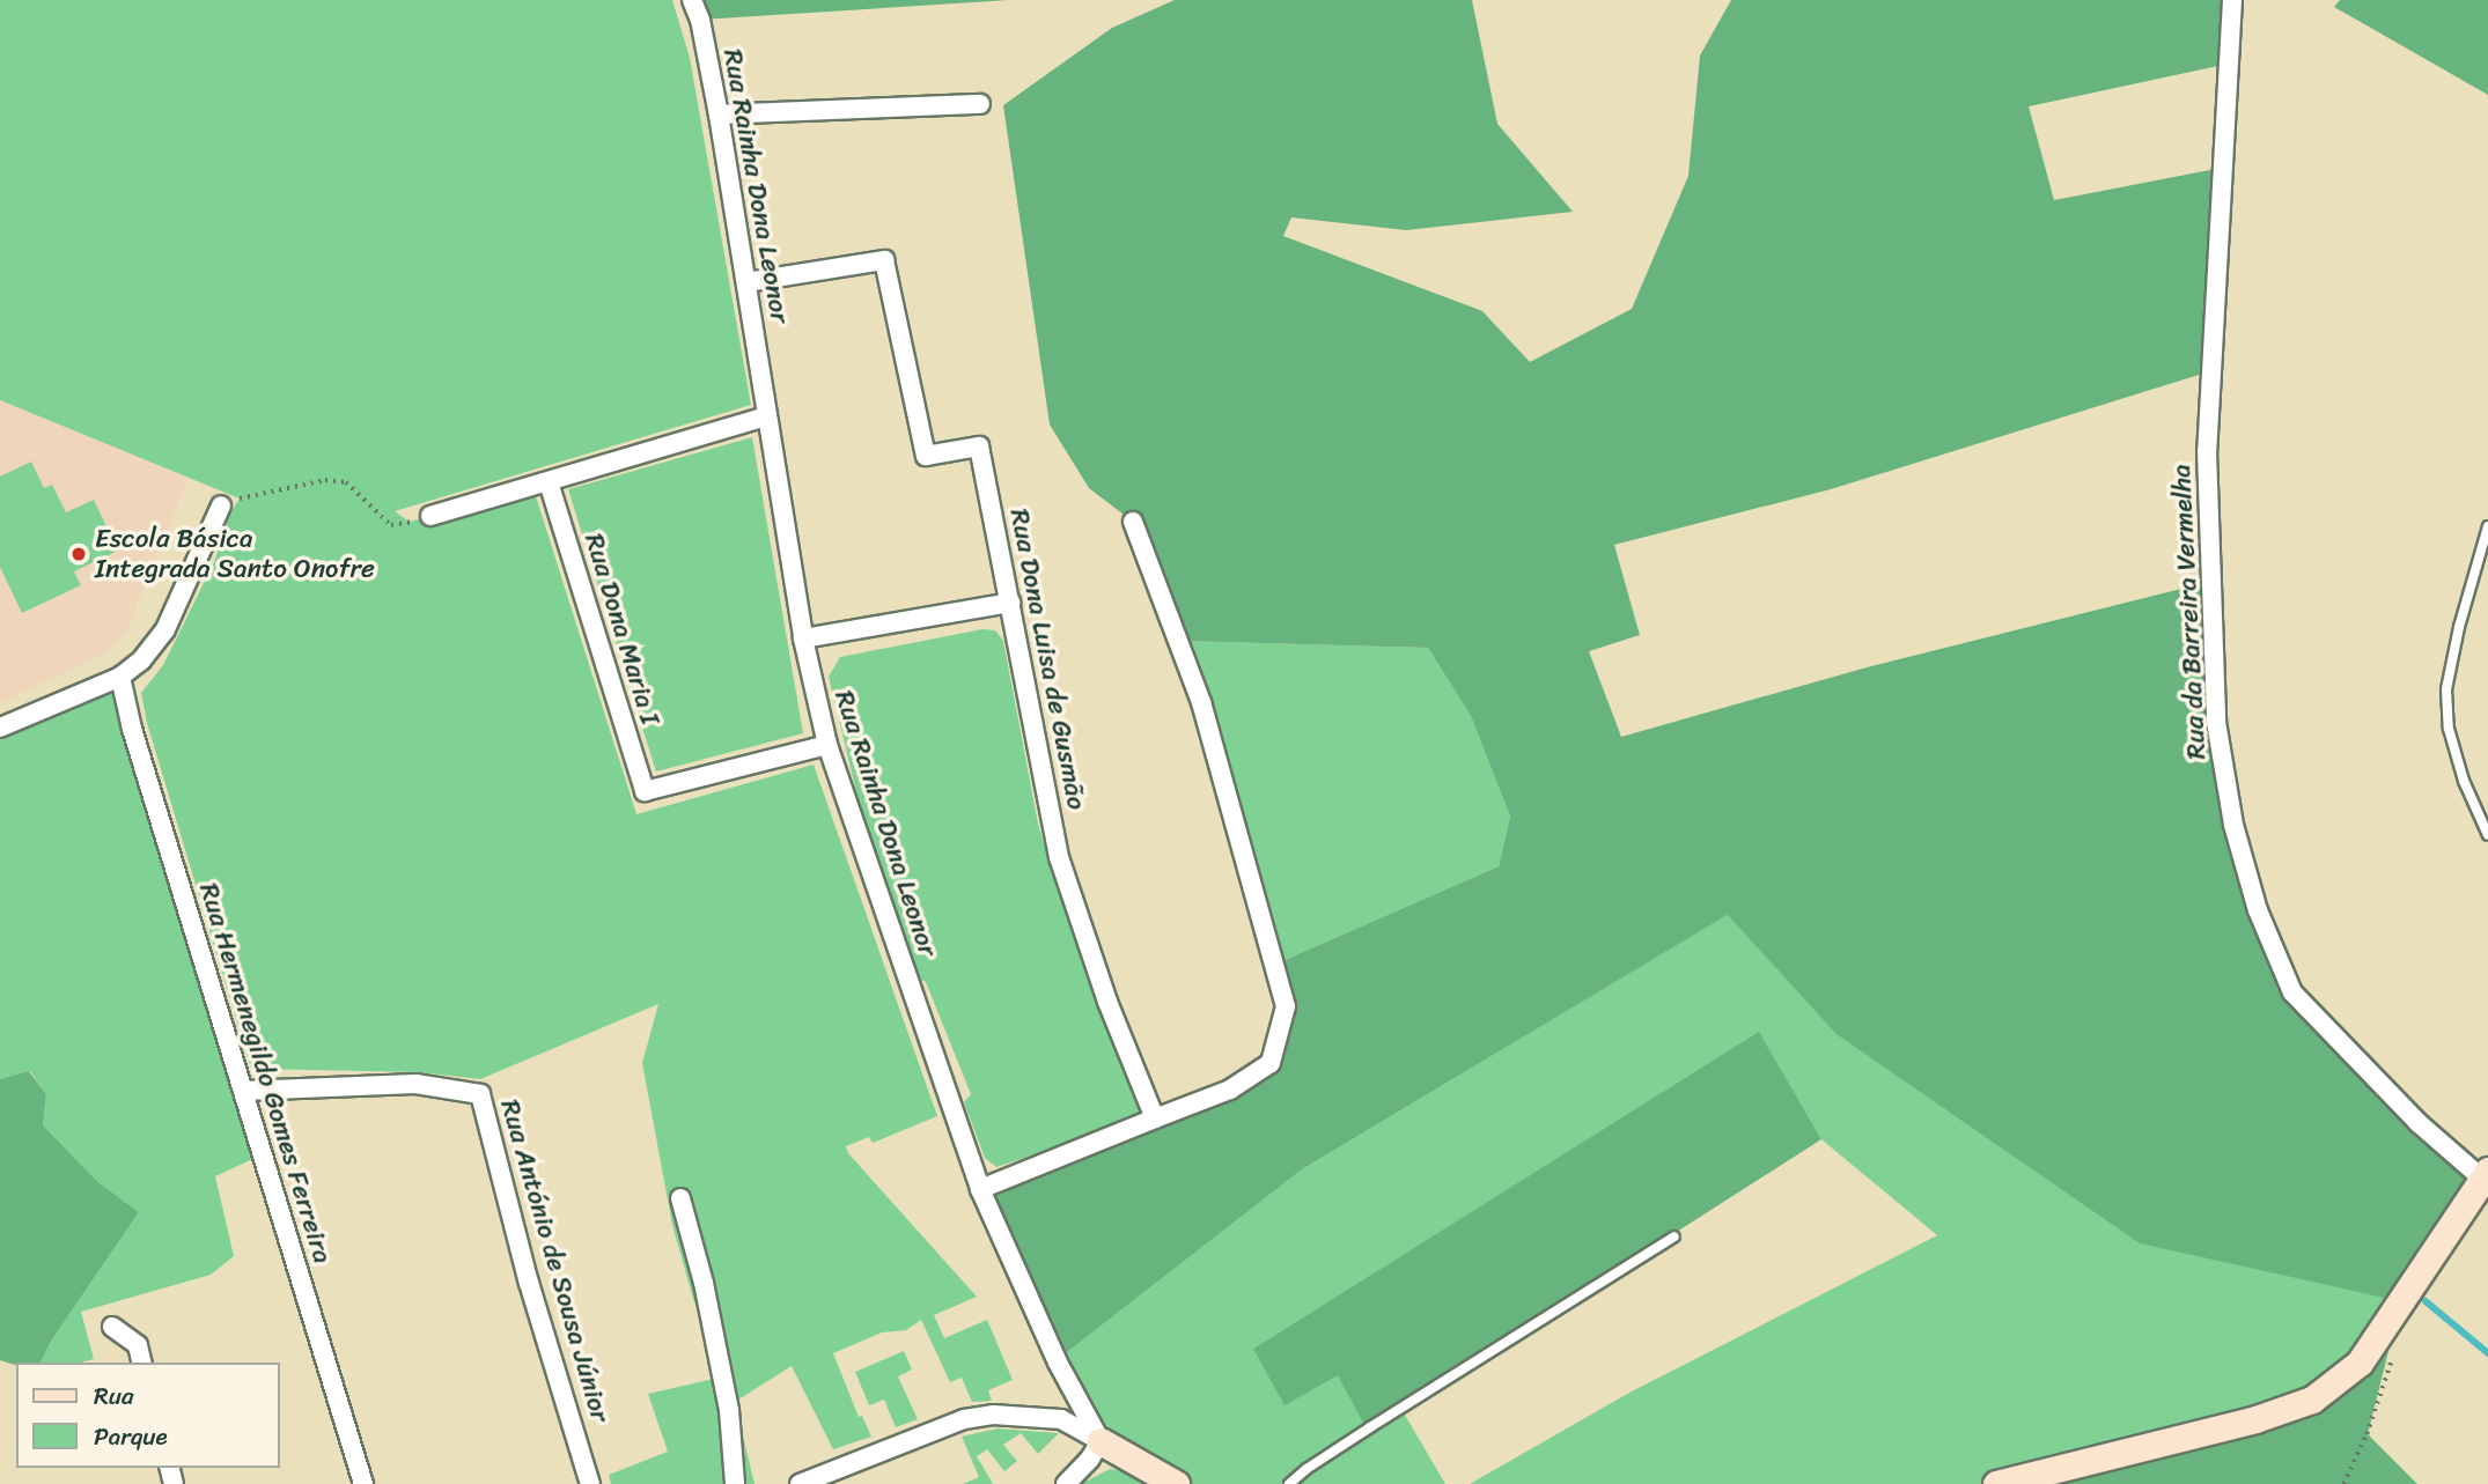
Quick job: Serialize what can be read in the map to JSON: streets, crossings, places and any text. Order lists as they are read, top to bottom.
{
  "streets": {
    "street": [
      "Rua Rainha Dona Leonor",
      "Rua da Barreira Vermelha",
      "Rua Dona Maria I",
      "Rua Dona Luisa de Gusmão",
      "Rua Hermenegildo Gomes Ferreira",
      "Rua António de Sousa Júnior"
    ]
  },
  "crossings": [
    ["Rua Rainha Dona Leonor", "Rua Dona Maria I"],
    ["Rua Rainha Dona Leonor", "Rua Dona Luisa de Gusmão"],
    ["Rua Hermenegildo Gomes Ferreira", "Rua António de Sousa Júnior"]
  ],
  "places": ["Escola Básica Integrada Santo Onofre"],
  "legend": ["Rua", "Parque"]
}
